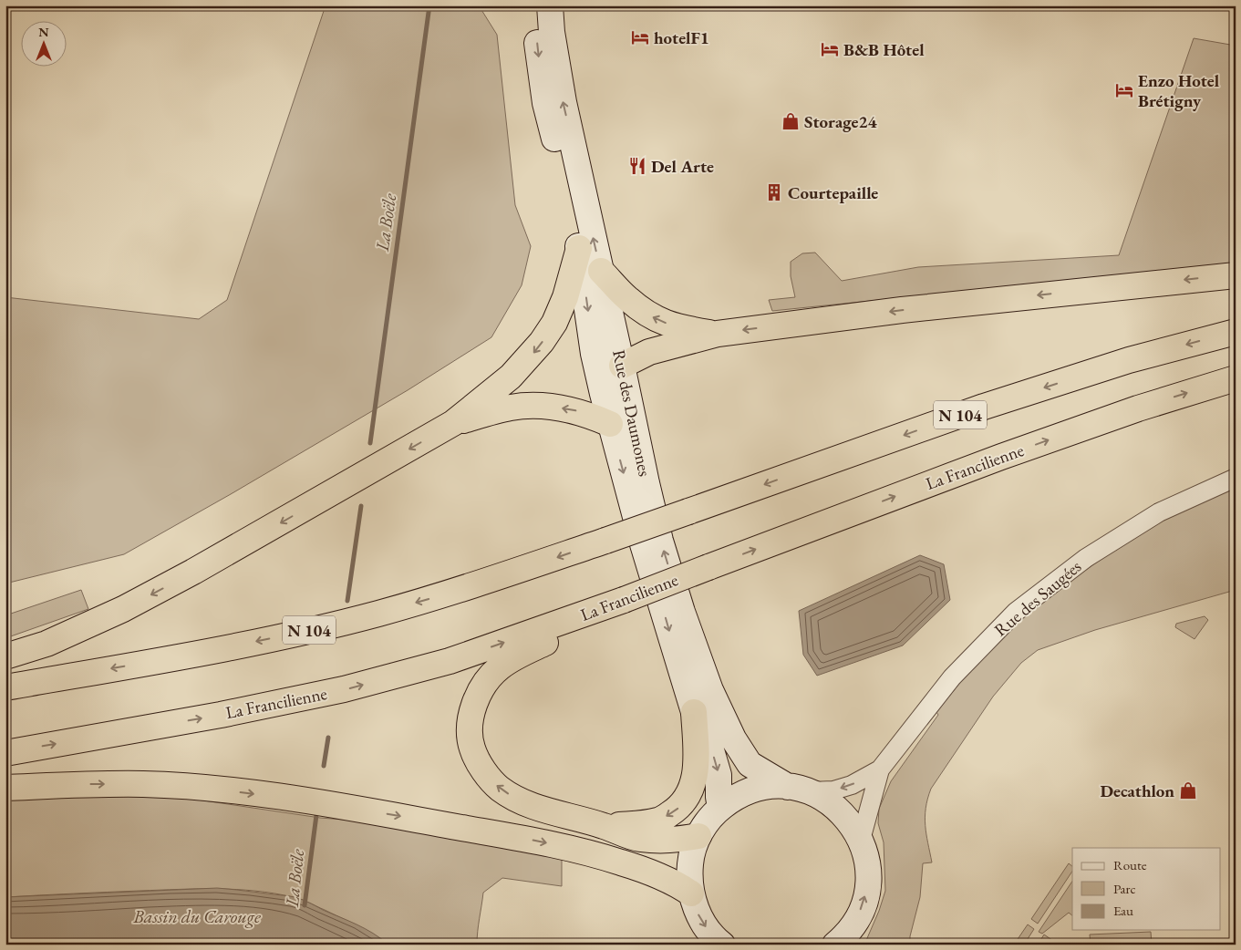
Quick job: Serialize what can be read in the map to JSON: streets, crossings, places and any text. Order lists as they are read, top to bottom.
{
  "streets": {
    "highway": ["N 104", "La Francilienne"],
    "main road": ["Rue des Daumones"],
    "street": ["Rue des Saugées"]
  },
  "crossings": [
    ["Rue des Daumones", "Rue des Saugées"]
  ],
  "water": ["La Boële", "Bassin du Carouge"],
  "places": {
    "hotel": ["hotelF1", "B&B Hôtel", "Enzo Hotel Brétigny"],
    "shop": ["Storage24", "Decathlon"],
    "restaurant": ["Del Arte"],
    "building": ["Courtepaille"]
  },
  "legend": ["Route", "Parc", "Eau"],
  "north": "top"
}
